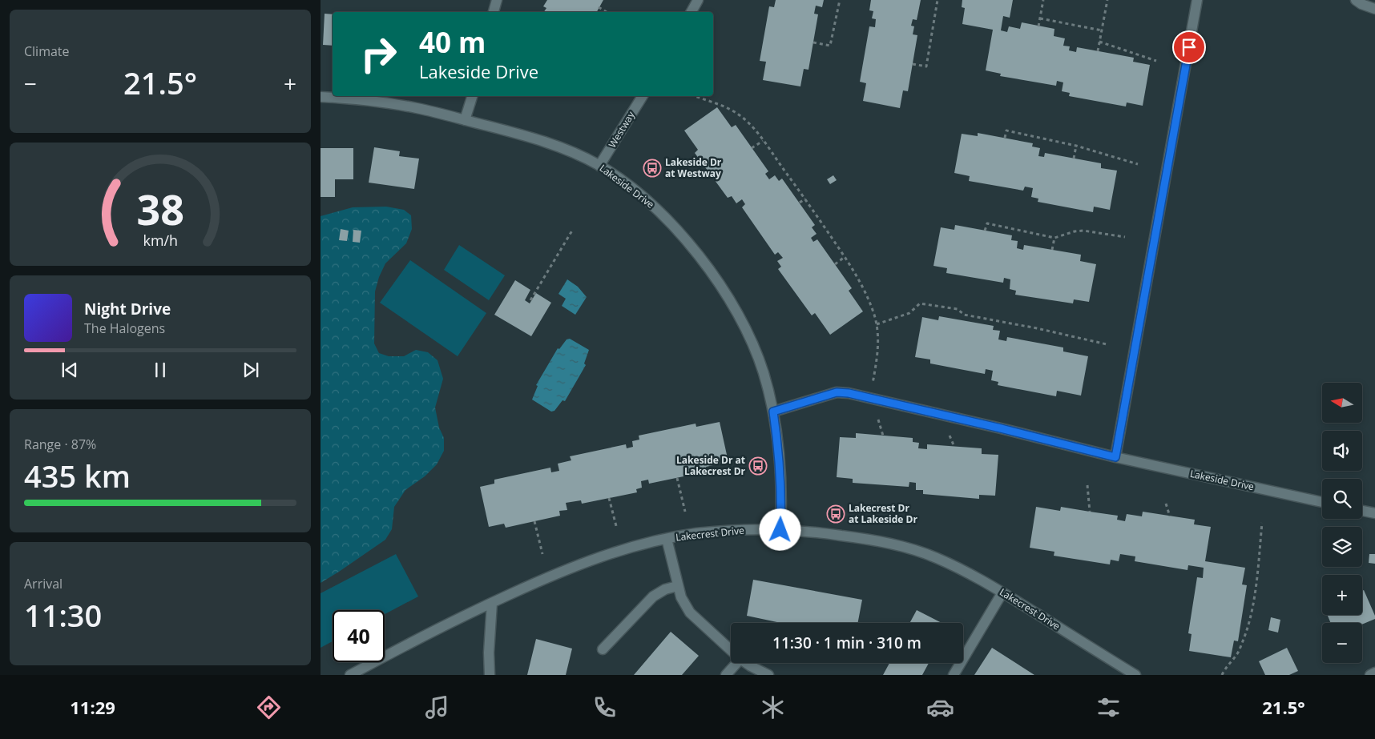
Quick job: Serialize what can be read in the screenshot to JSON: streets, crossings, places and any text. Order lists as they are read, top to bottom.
{
  "streets": {
    "street": ["Westway", "Lakeside Drive", "Lakecrest Drive"]
  },
  "crossings": [
    ["Westway", "Lakeside Drive"],
    ["Lakeside Drive", "Lakecrest Drive"]
  ],
  "places": {
    "bus stop": ["Lakeside Dr at Westway", "Lakeside Dr at Lakecrest Dr", "Lakecrest Dr at Lakeside Dr"]
  },
  "north": "left",
  "page": {
    "tile": [
      "Climate",
      ["Range · 87%", "435 km"],
      ["Arrival", "11:30"]
    ],
    "turn": ["40 m", "Lakeside Drive"],
    "heat": ["−", "21.5°", "+"],
    "song": ["Night Drive", "The Halogens"],
    "map_buttons": ["+", "−"],
    "limit": "40",
    "trip": "11:30 · 1 min · 310 m",
    "tabs": ["11:29", "21.5°"],
    "gauge": ["38", "km/h"]
  }
}
